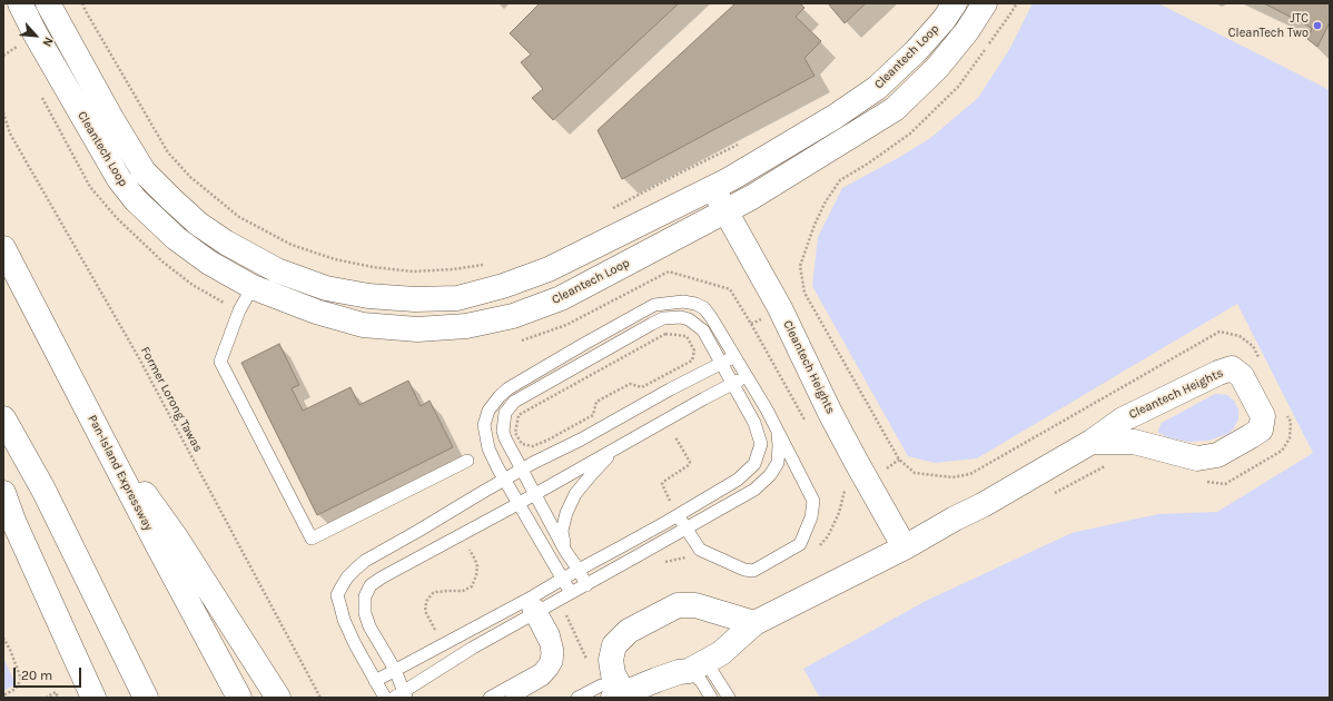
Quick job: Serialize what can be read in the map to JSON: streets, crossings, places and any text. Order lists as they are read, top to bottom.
{
  "streets": {
    "main road": ["Cleantech Loop", "Cleantech Heights", "Pan-Island Expressway"],
    "path": ["Former Lorong Tawas"]
  },
  "crossings": [
    ["Cleantech Loop", "Cleantech Heights"]
  ],
  "places": ["JTC CleanTech Two"],
  "scale_bar": "20 m",
  "north": "bottom right"
}
